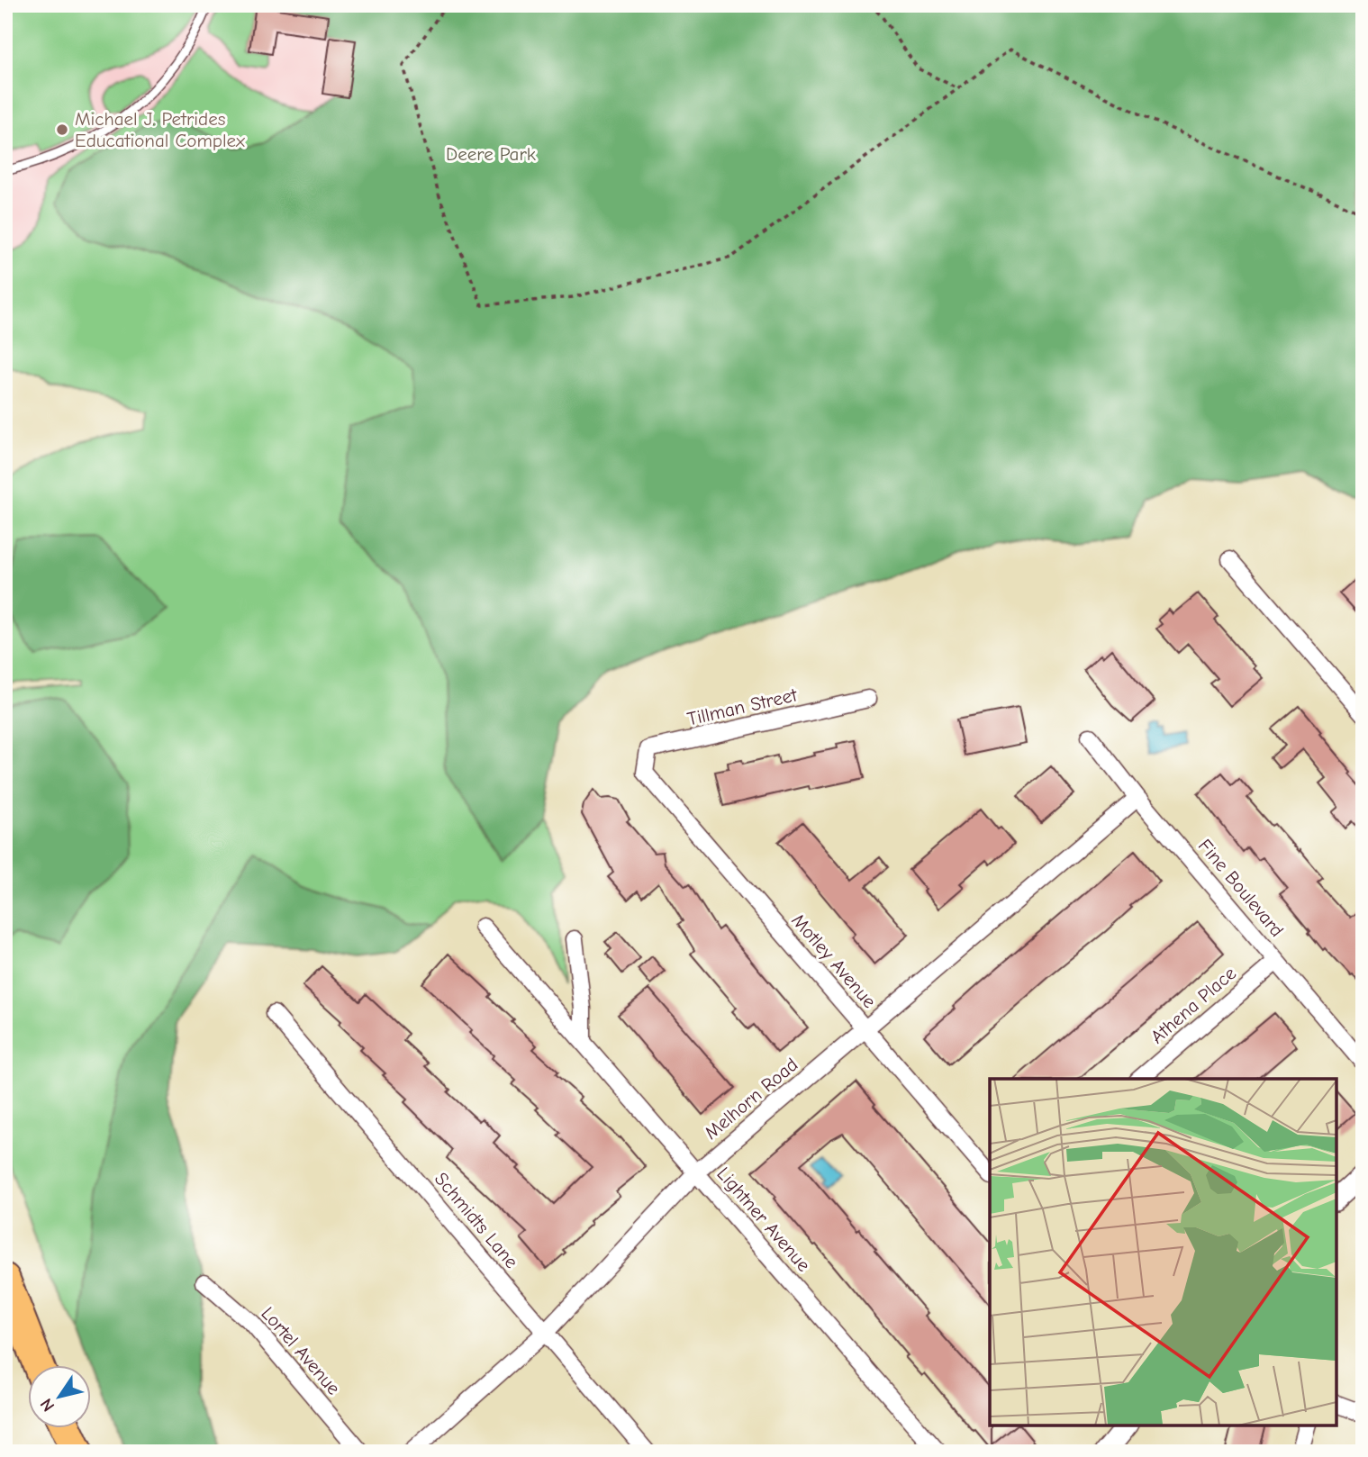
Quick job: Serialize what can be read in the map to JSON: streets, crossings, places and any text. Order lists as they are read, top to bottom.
{
  "streets": {
    "street": [
      "Tillman Street",
      "Fine Boulevard",
      "Motley Avenue",
      "Athena Place",
      "Melhorn Road",
      "Lightner Avenue",
      "Schmidts Lane",
      "Lortel Avenue"
    ]
  },
  "crossings": [
    ["Tillman Street", "Motley Avenue"],
    ["Fine Boulevard", "Athena Place"],
    ["Fine Boulevard", "Melhorn Road"],
    ["Motley Avenue", "Melhorn Road"],
    ["Melhorn Road", "Lightner Avenue"],
    ["Melhorn Road", "Schmidts Lane"]
  ],
  "parks": ["Deere Park"],
  "places": ["Michael J. Petrides Educational Complex"],
  "north": "bottom left"
}
